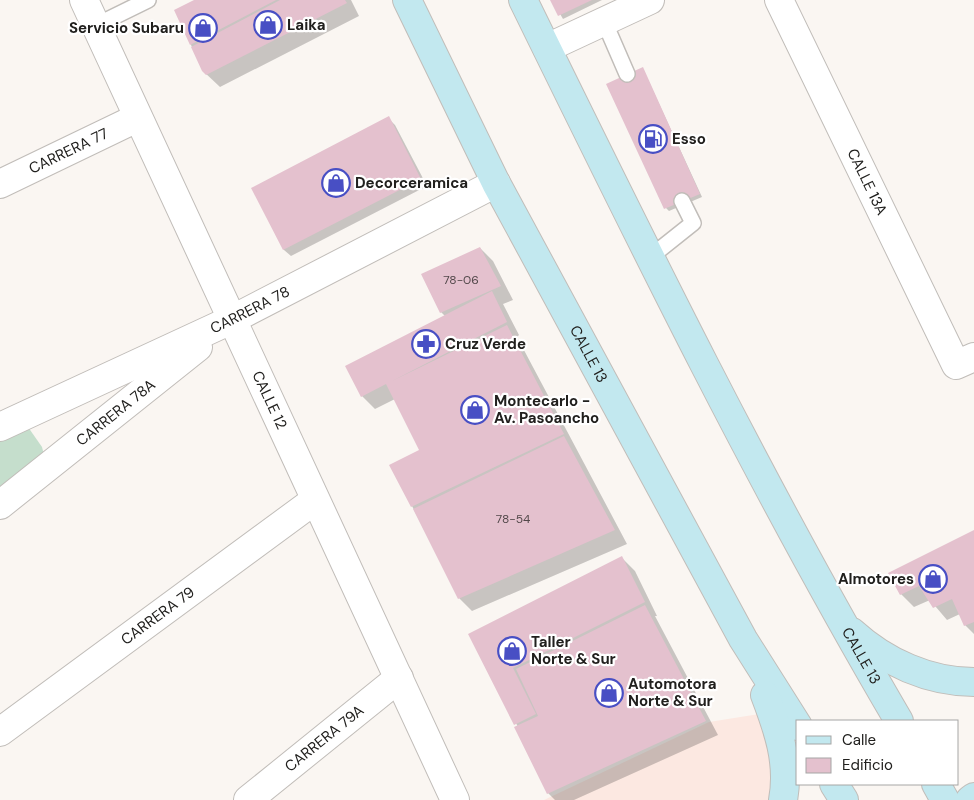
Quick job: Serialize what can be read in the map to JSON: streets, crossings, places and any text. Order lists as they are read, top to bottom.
{
  "streets": {
    "main road": ["CALLE 13"],
    "street": [
      "CARRERA 77",
      "CALLE 13A",
      "CARRERA 78",
      "CALLE 12",
      "CARRERA 78A",
      "CARRERA 79",
      "CARRERA 79A"
    ]
  },
  "crossings": [
    ["CARRERA 77", "CALLE 12"],
    ["CARRERA 78", "CALLE 13"],
    ["CARRERA 78", "CALLE 12"],
    ["CARRERA 78", "CARRERA 78A"],
    ["CALLE 12", "CARRERA 78A"],
    ["CALLE 12", "CARRERA 79"],
    ["CALLE 12", "CARRERA 79A"]
  ],
  "places": {
    "shop": [
      "Laika",
      "Servicio Subaru",
      "Decorceramica",
      "Montecarlo - Av. Pasoancho",
      "Almotores",
      "Taller Norte & Sur",
      "Automotora Norte & Sur"
    ],
    "fuel station": ["Esso"],
    "pharmacy": ["Cruz Verde"]
  },
  "house_numbers": ["78-06", "78-54"],
  "legend": ["Calle", "Edificio"]
}
